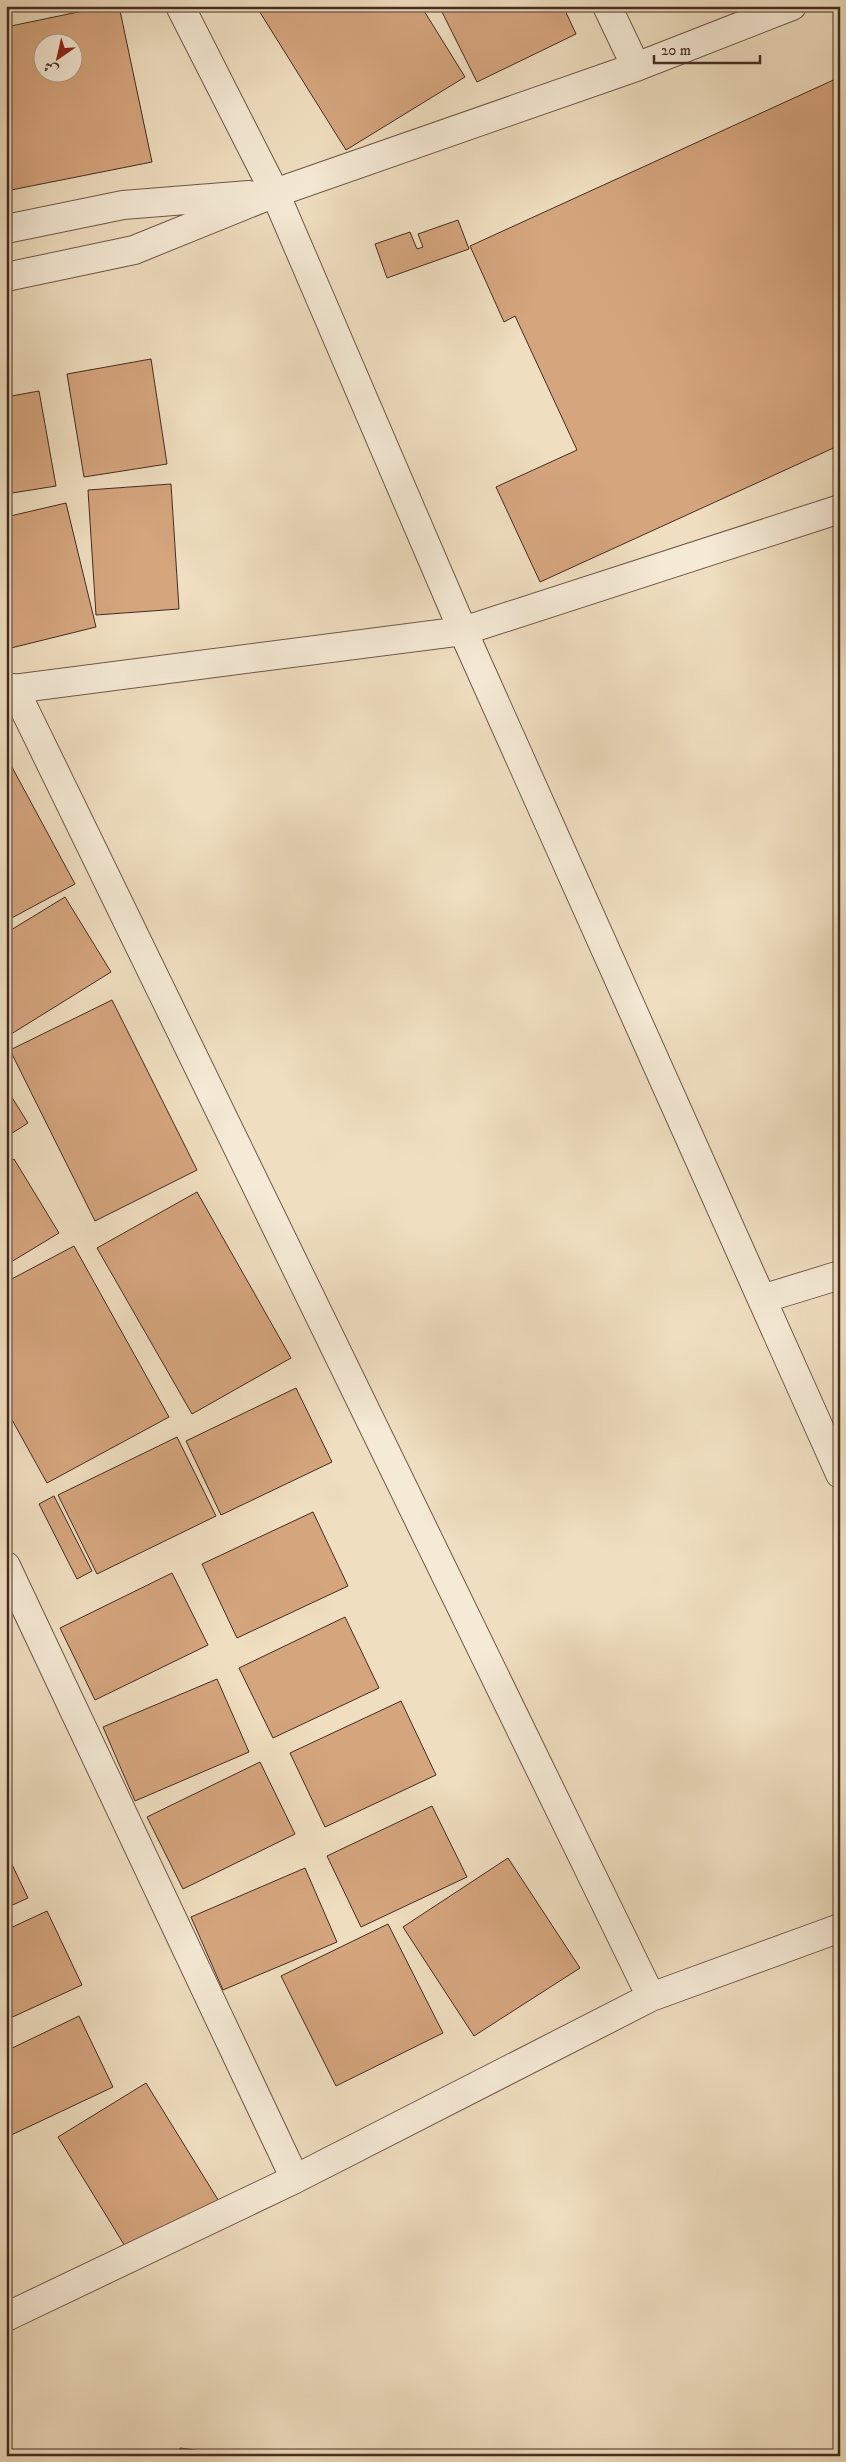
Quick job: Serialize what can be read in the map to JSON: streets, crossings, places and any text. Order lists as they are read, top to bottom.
{
  "scale_bar": "20 m",
  "north": "bottom left"
}
